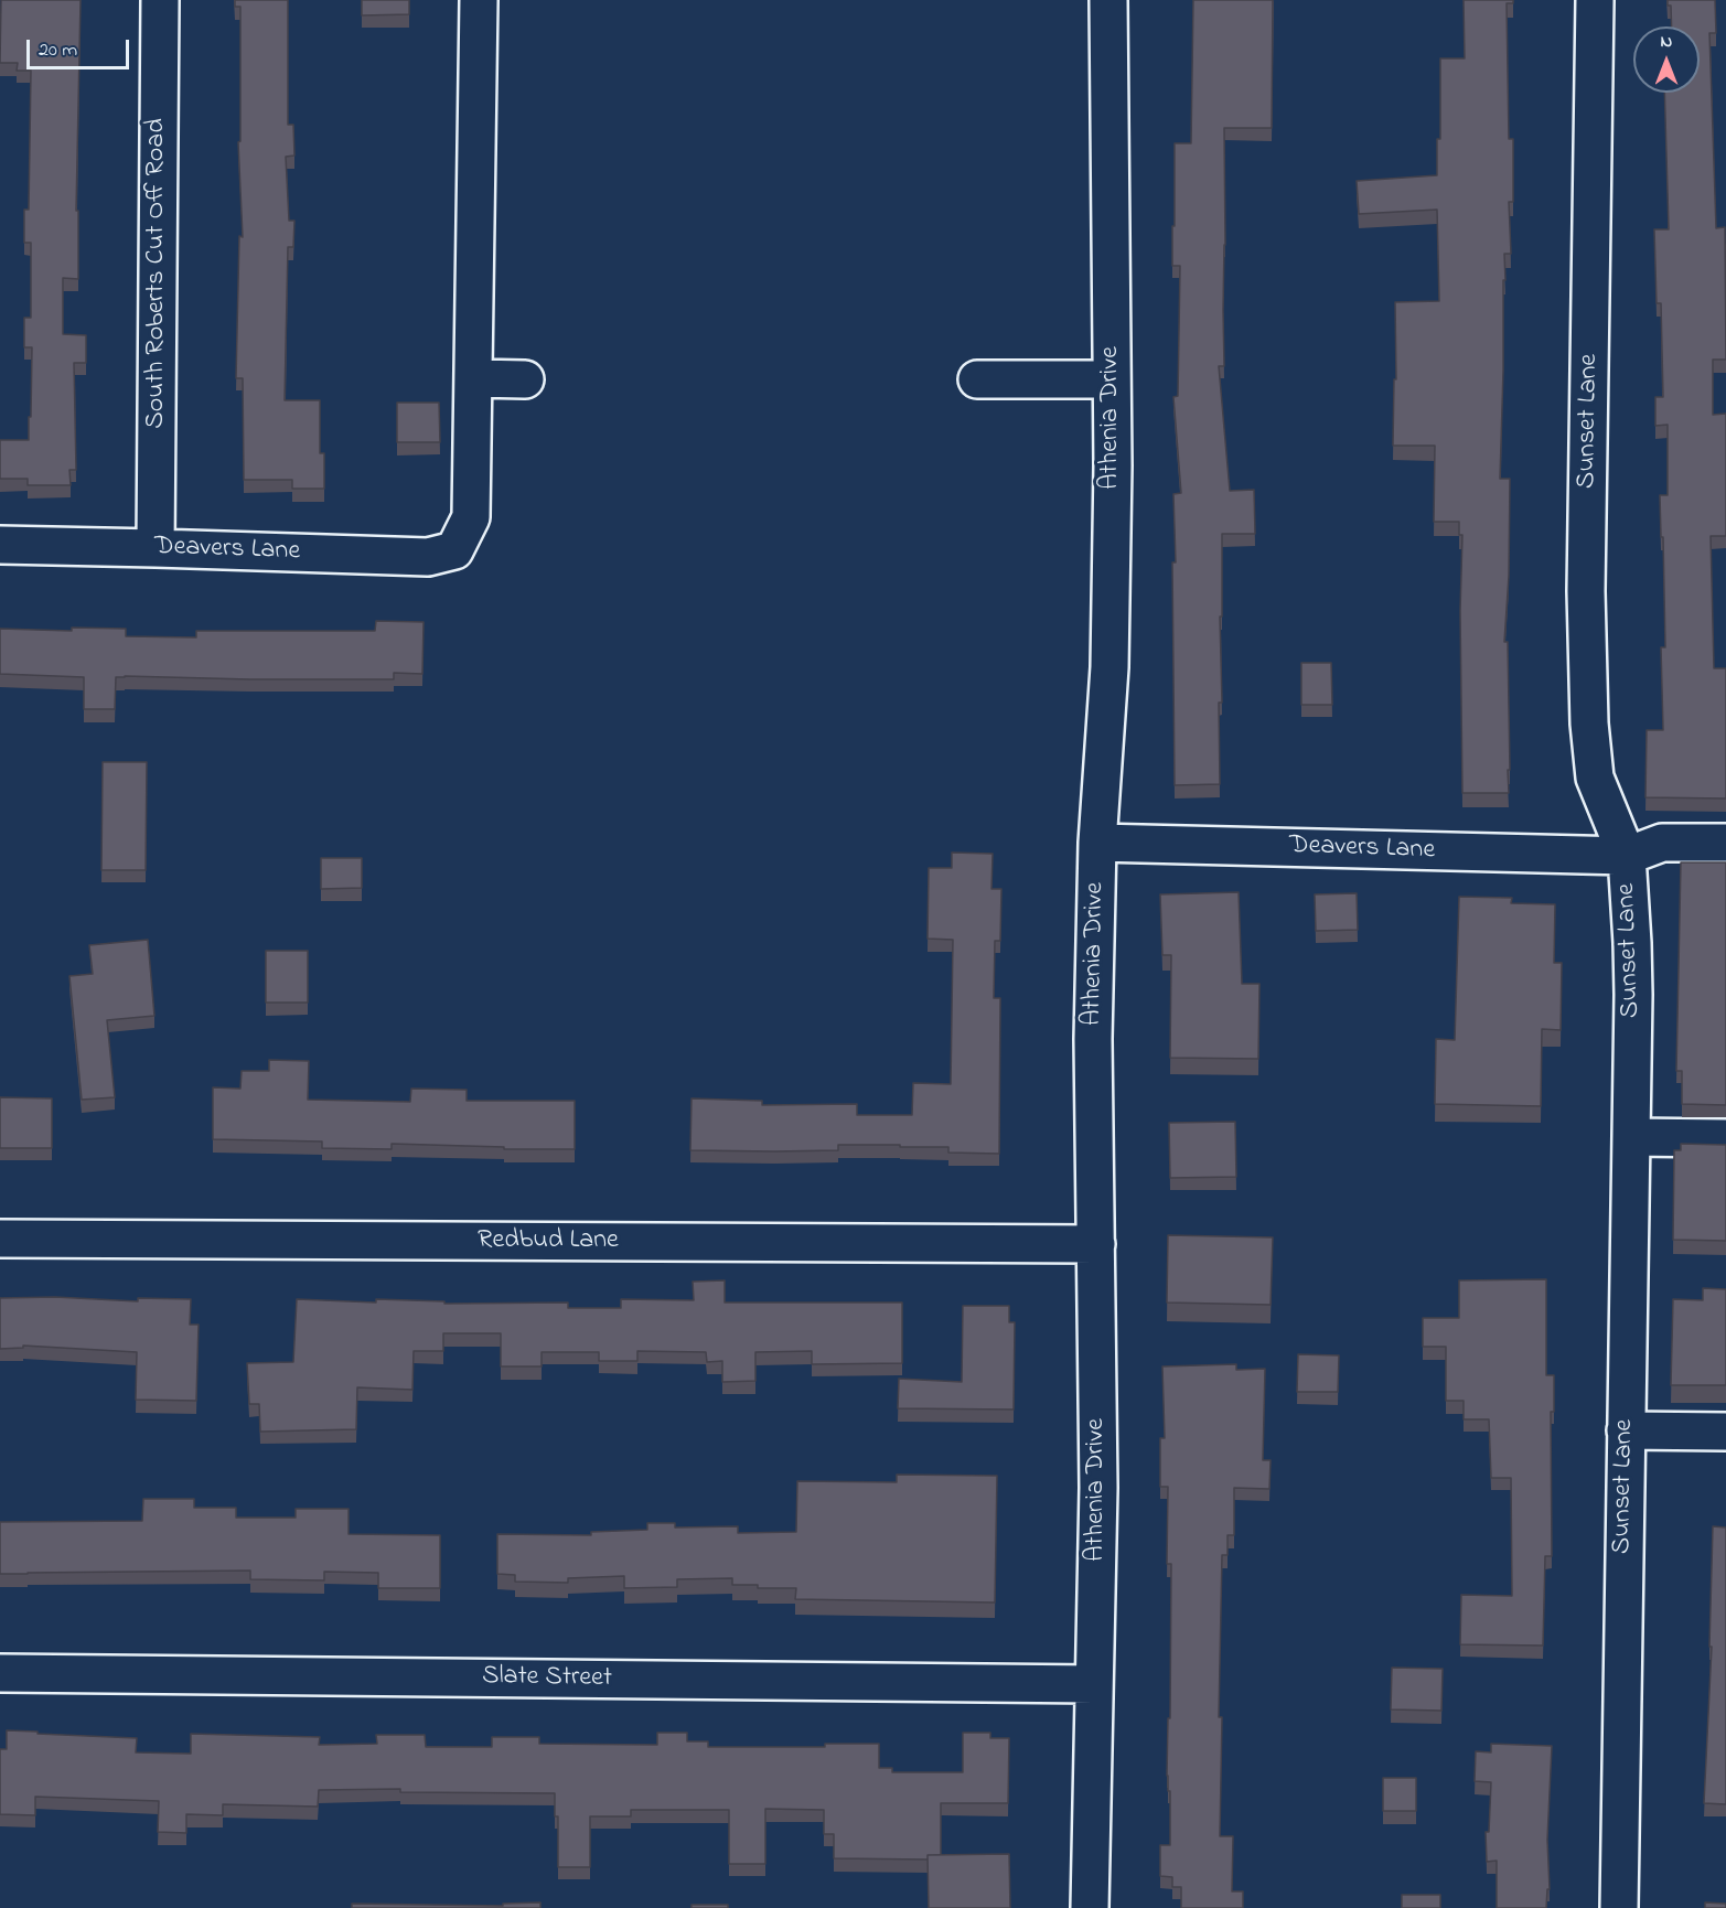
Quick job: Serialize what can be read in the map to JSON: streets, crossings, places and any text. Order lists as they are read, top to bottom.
{
  "streets": {
    "street": [
      "South Roberts Cut Off Road",
      "Athenia Drive",
      "Sunset Lane",
      "Deavers Lane",
      "Redbud Lane",
      "Slate Street"
    ]
  },
  "crossings": [
    ["South Roberts Cut Off Road", "Deavers Lane"],
    ["Athenia Drive", "Deavers Lane"],
    ["Athenia Drive", "Redbud Lane"],
    ["Athenia Drive", "Slate Street"],
    ["Sunset Lane", "Deavers Lane"]
  ],
  "scale_bar": "20 m",
  "north": "top"
}
